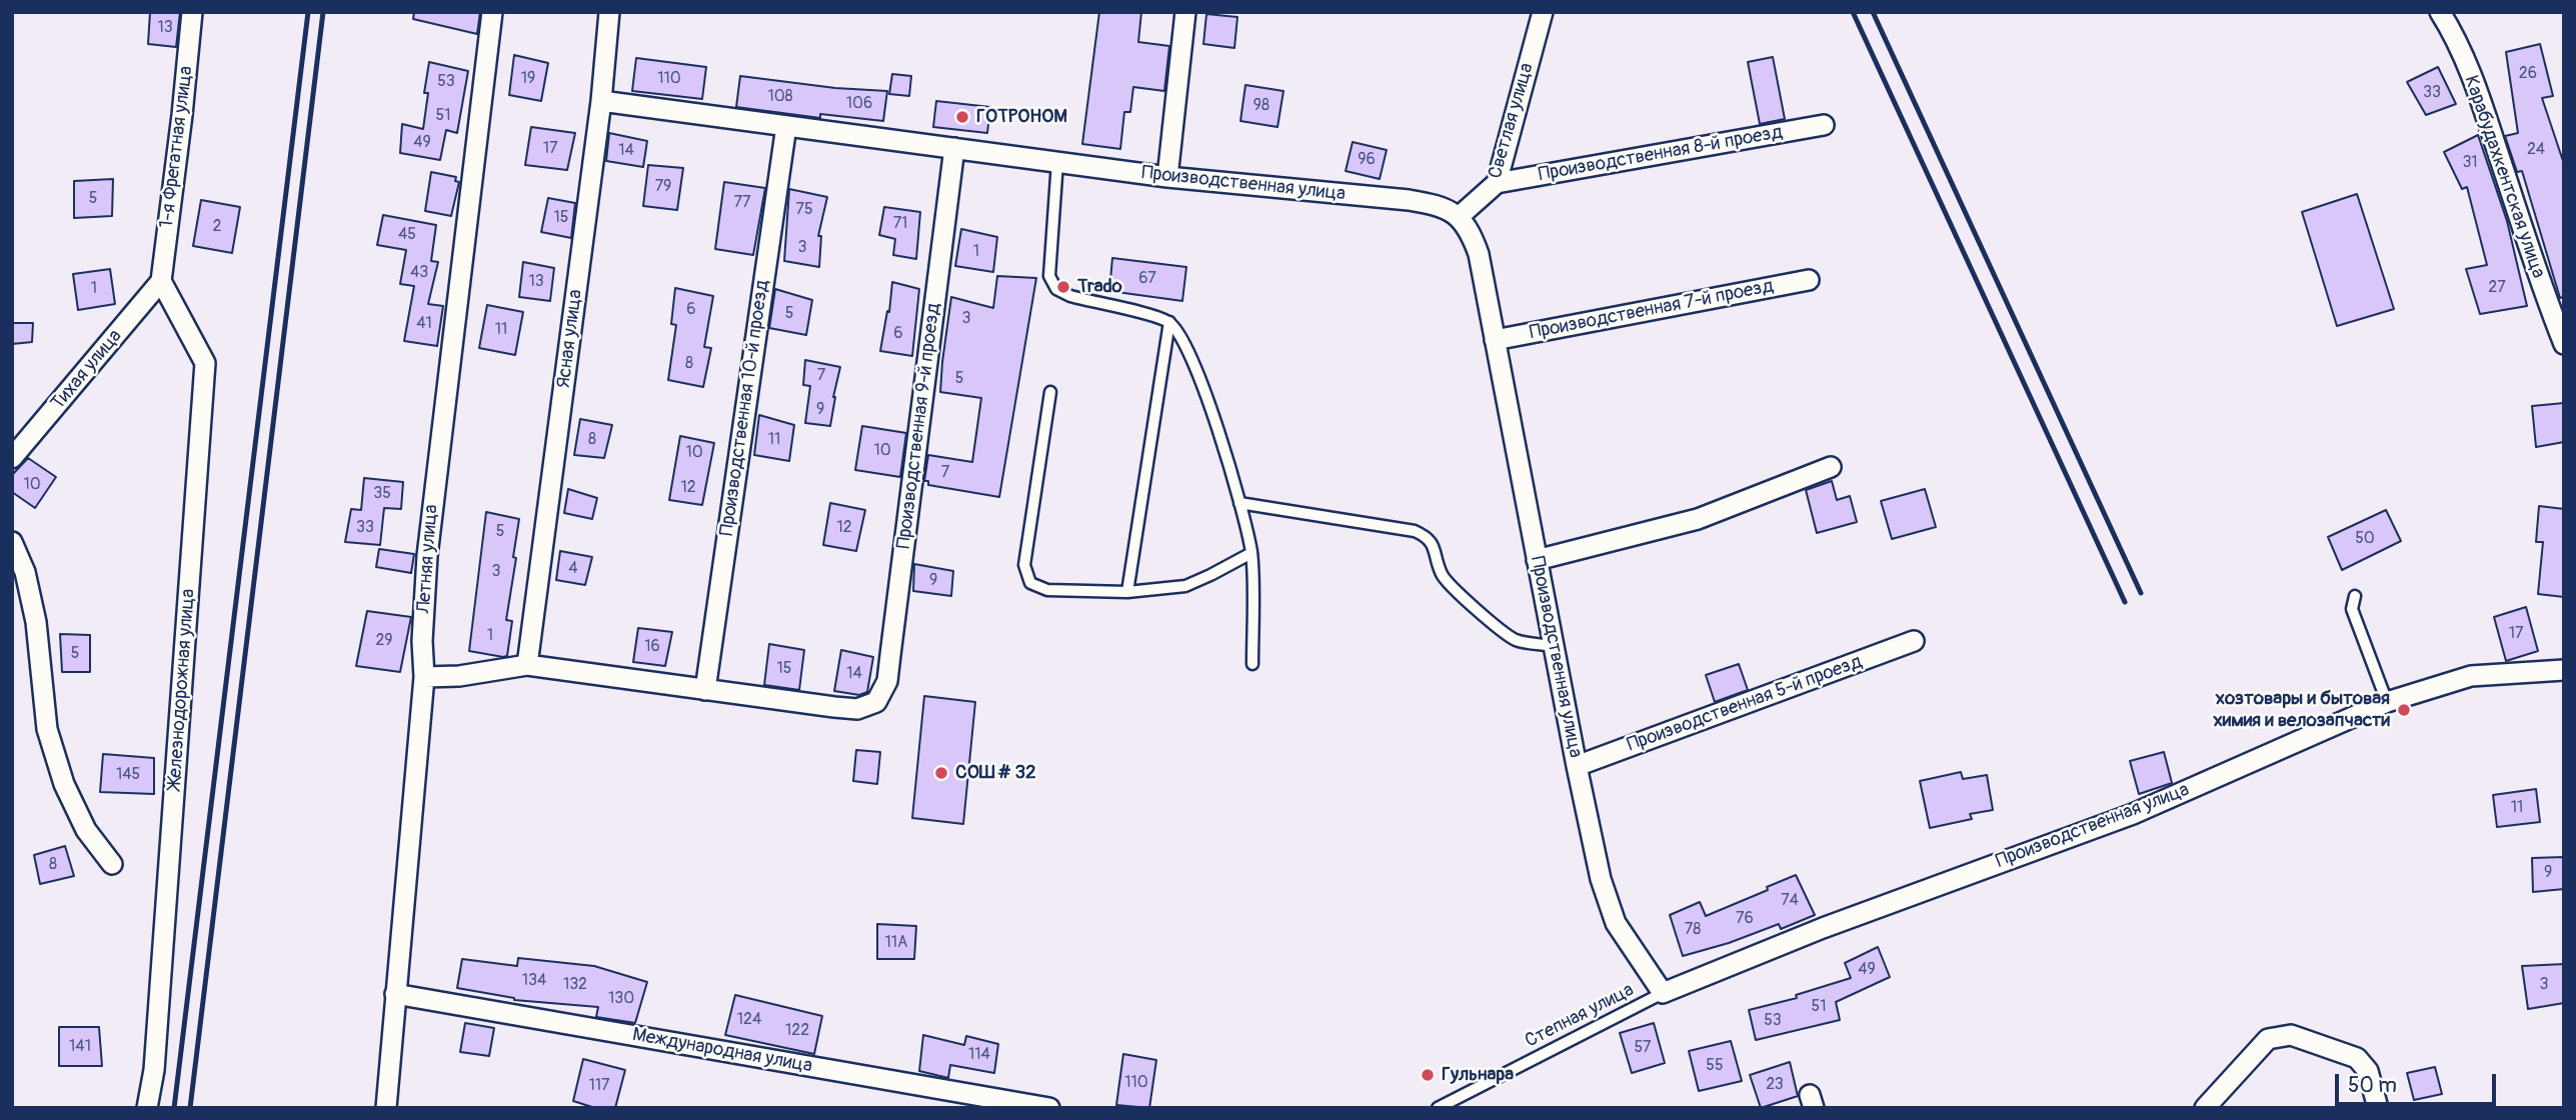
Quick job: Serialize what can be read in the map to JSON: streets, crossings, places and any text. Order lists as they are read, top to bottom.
{
  "streets": {
    "street": [
      "Светлая улица",
      "1-я Фрегатная улица",
      "Производственная 8-й проезд",
      "Карабудахкентская улица",
      "Производственная улица",
      "Производственная 7-й проезд",
      "Ясная улица",
      "Тихая улица",
      "Производственная 10-й проезд",
      "Производственная 9-й проезд",
      "Летняя улица",
      "Железнодорожная улица",
      "Производственная 5-й проезд",
      "Международная улица"
    ],
    "lane": ["Степная улица"]
  },
  "crossings": [
    ["Светлая улица", "Производственная 8-й проезд"],
    ["Светлая улица", "Производственная улица"],
    ["1-я Фрегатная улица", "Тихая улица"],
    ["1-я Фрегатная улица", "Железнодорожная улица"],
    ["Производственная улица", "Производственная 7-й проезд"],
    ["Производственная улица", "Ясная улица"],
    ["Производственная улица", "Производственная 10-й проезд"],
    ["Производственная улица", "Производственная 9-й проезд"],
    ["Производственная улица", "Производственная 5-й проезд"],
    ["Производственная улица", "Степная улица"],
    ["Тихая улица", "Железнодорожная улица"],
    ["Производственная 10-й проезд", "Производственная 9-й проезд"],
    ["Летняя улица", "Международная улица"]
  ],
  "places": [
    "ГОТРОНОМ",
    "Trado",
    "хозтовары и бытовая химия и велозапчасти",
    "СОШ # 32",
    "Гульнара"
  ],
  "house_numbers": [
    "13",
    "26",
    "19",
    "110",
    "53",
    "33",
    "108",
    "106",
    "98",
    "51",
    "49",
    "17",
    "24",
    "14",
    "96",
    "31",
    "79",
    "5",
    "77",
    "75",
    "15",
    "71",
    "2",
    "45",
    "3",
    "1",
    "43",
    "67",
    "13",
    "27",
    "1",
    "6",
    "5",
    "3",
    "41",
    "11",
    "6",
    "8",
    "7",
    "5",
    "9",
    "8",
    "11",
    "10",
    "10",
    "7",
    "10",
    "12",
    "35",
    "33",
    "12",
    "5",
    "50",
    "4",
    "3",
    "9",
    "17",
    "1",
    "29",
    "16",
    "5",
    "15",
    "14",
    "145",
    "11",
    "8",
    "9",
    "74",
    "76",
    "78",
    "11А",
    "49",
    "134",
    "132",
    "3",
    "130",
    "51",
    "124",
    "53",
    "122",
    "141",
    "57",
    "114",
    "55",
    "110",
    "23",
    "117"
  ],
  "scale_bar": "50 m"
}
